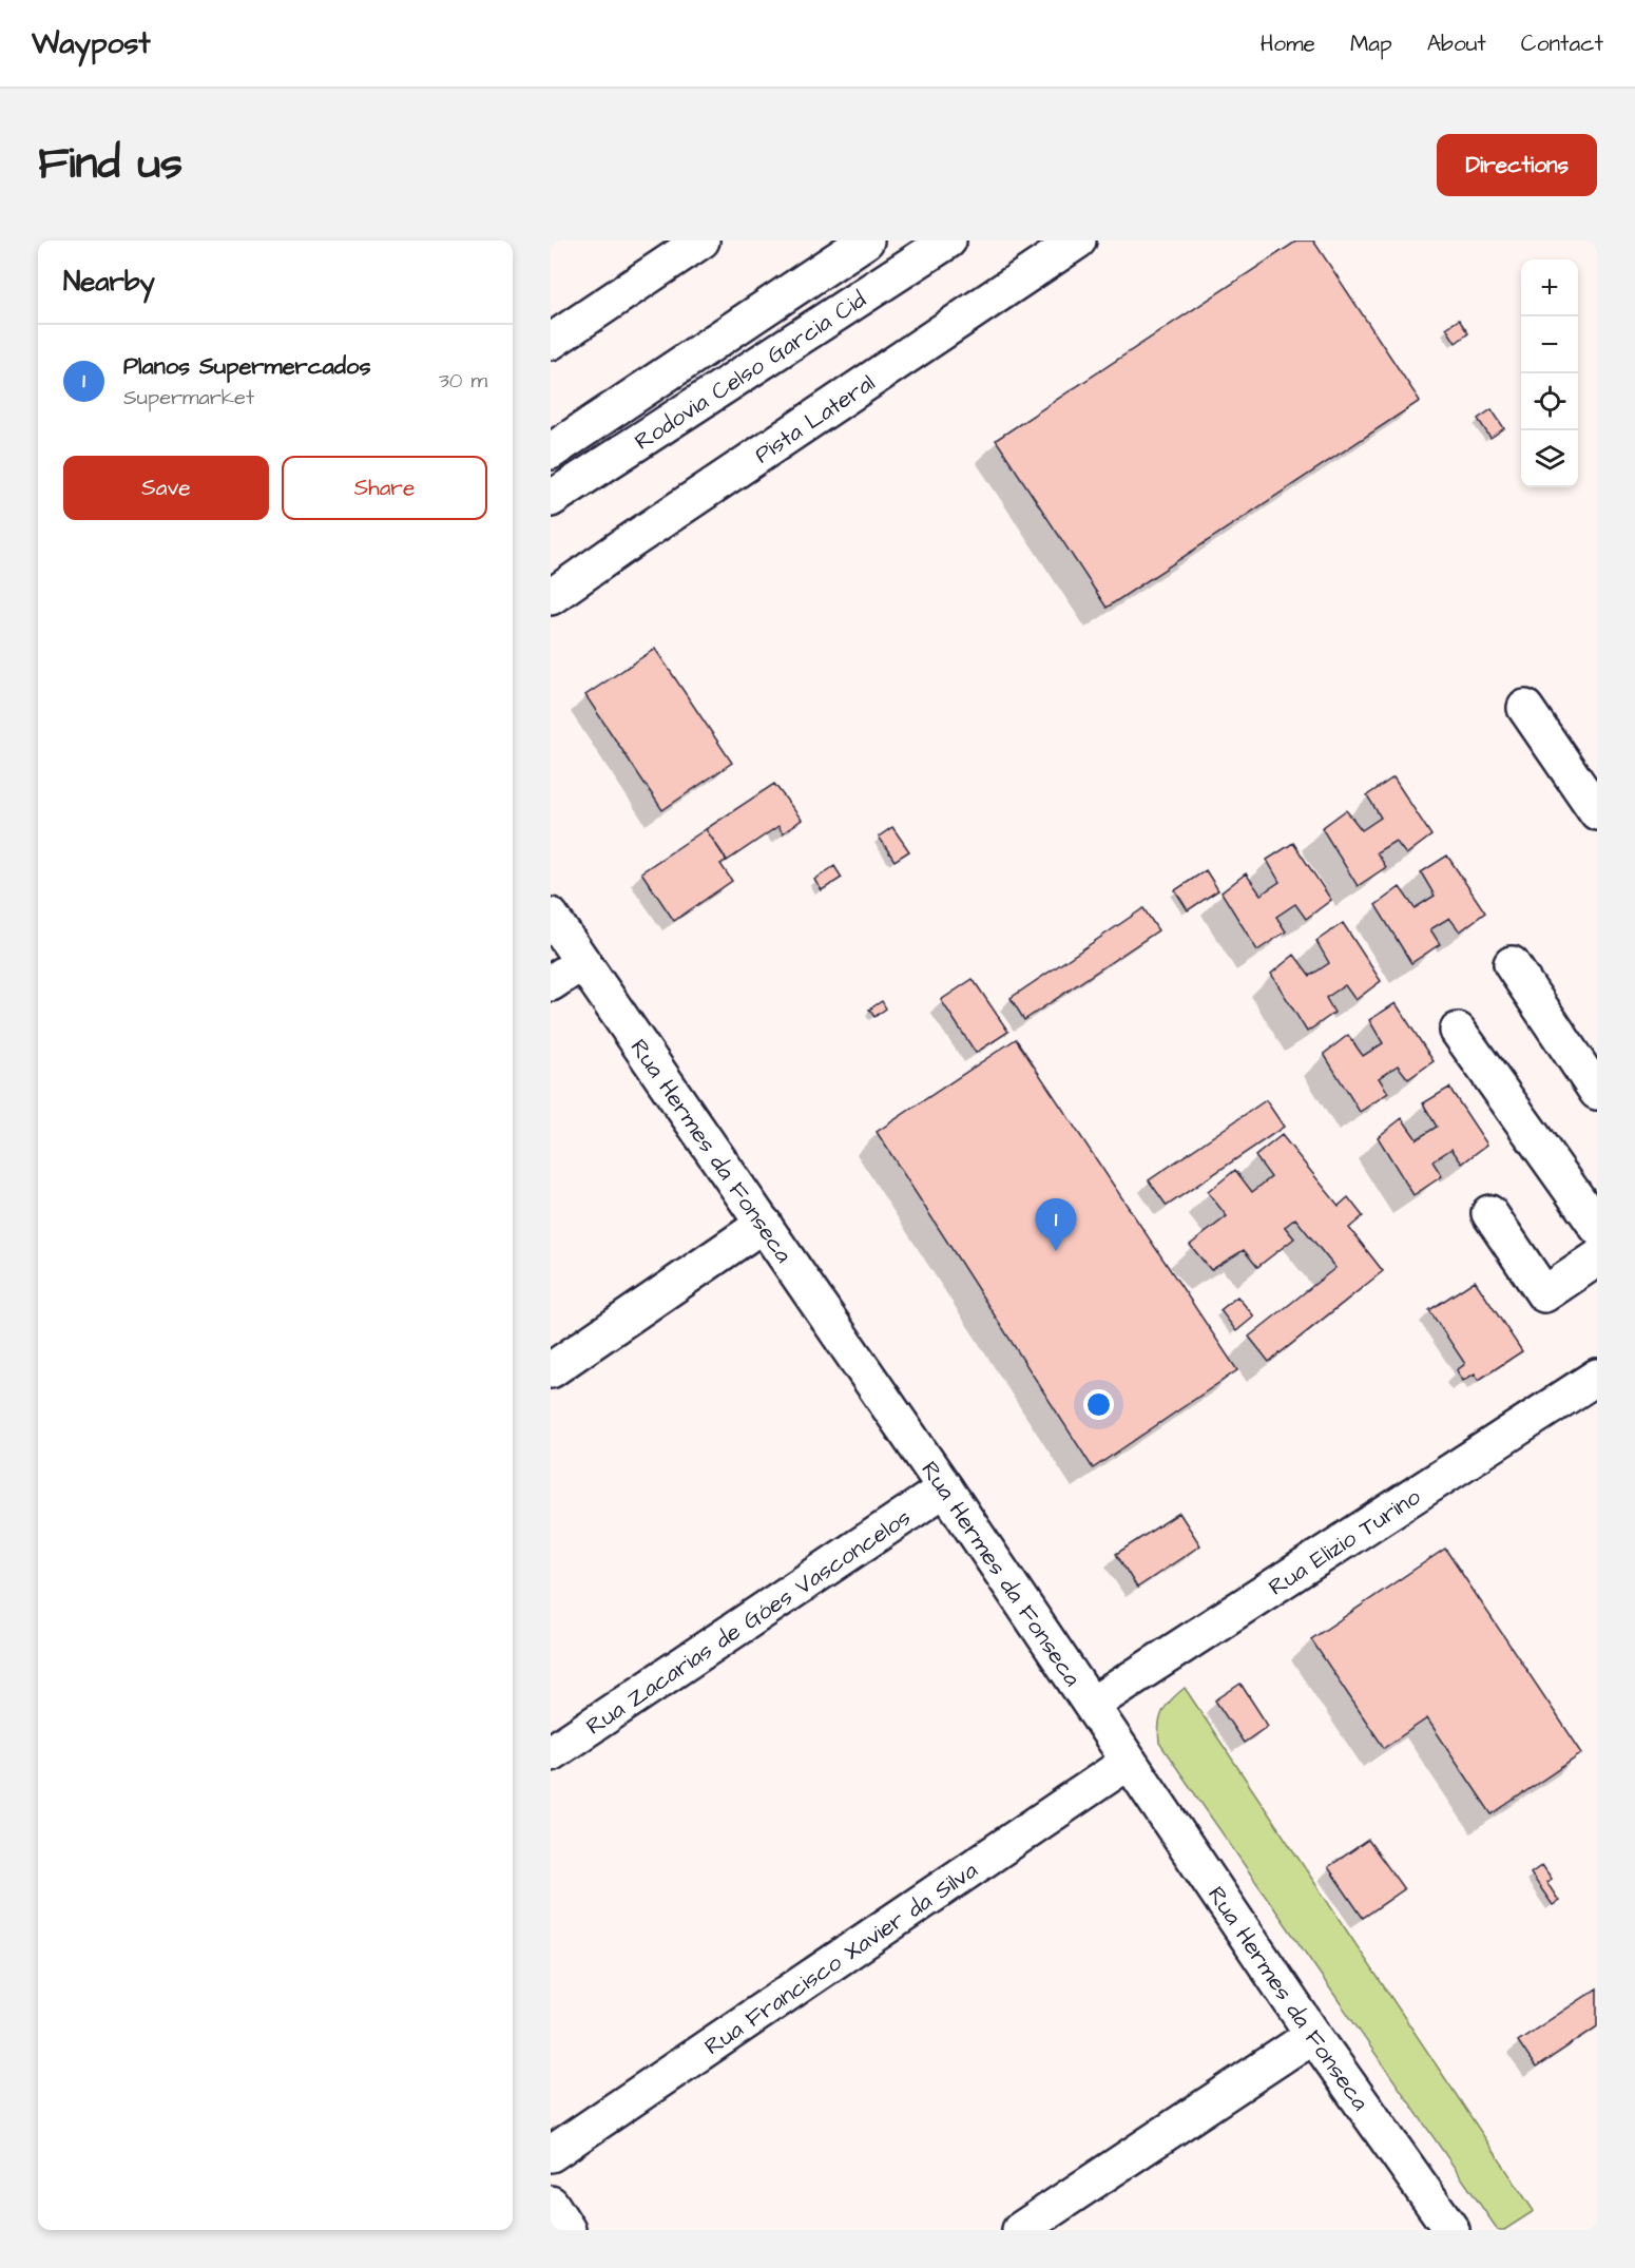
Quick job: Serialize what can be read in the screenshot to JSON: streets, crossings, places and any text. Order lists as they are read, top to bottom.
{
  "streets": {
    "main road": [
      "Rodovia Celso Garcia Cid",
      "Pista Lateral",
      "Rua Hermes da Fonseca",
      "Rua Elizio Turino",
      "Rua Zacarias de Góes Vasconcelos",
      "Rua Francisco Xavier da Silva"
    ]
  },
  "crossings": [
    ["Rua Hermes da Fonseca", "Rua Elizio Turino"],
    ["Rua Hermes da Fonseca", "Rua Zacarias de Góes Vasconcelos"],
    ["Rua Hermes da Fonseca", "Rua Francisco Xavier da Silva"]
  ],
  "page": {
    "header": "Waypost",
    "nav": [
      "Home",
      "Map",
      "About",
      "Contact"
    ],
    "title": "Find us",
    "buttons": [
      "Directions",
      ["Save", "Share"]
    ],
    "heading": "Nearby",
    "map_buttons": ["+", "−"],
    "list": [
      {
        "mark": "1",
        "name": "Planos Supermercados",
        "note": "Supermarket",
        "value": "30 m"
      }
    ],
    "pins": "1"
  }
}
